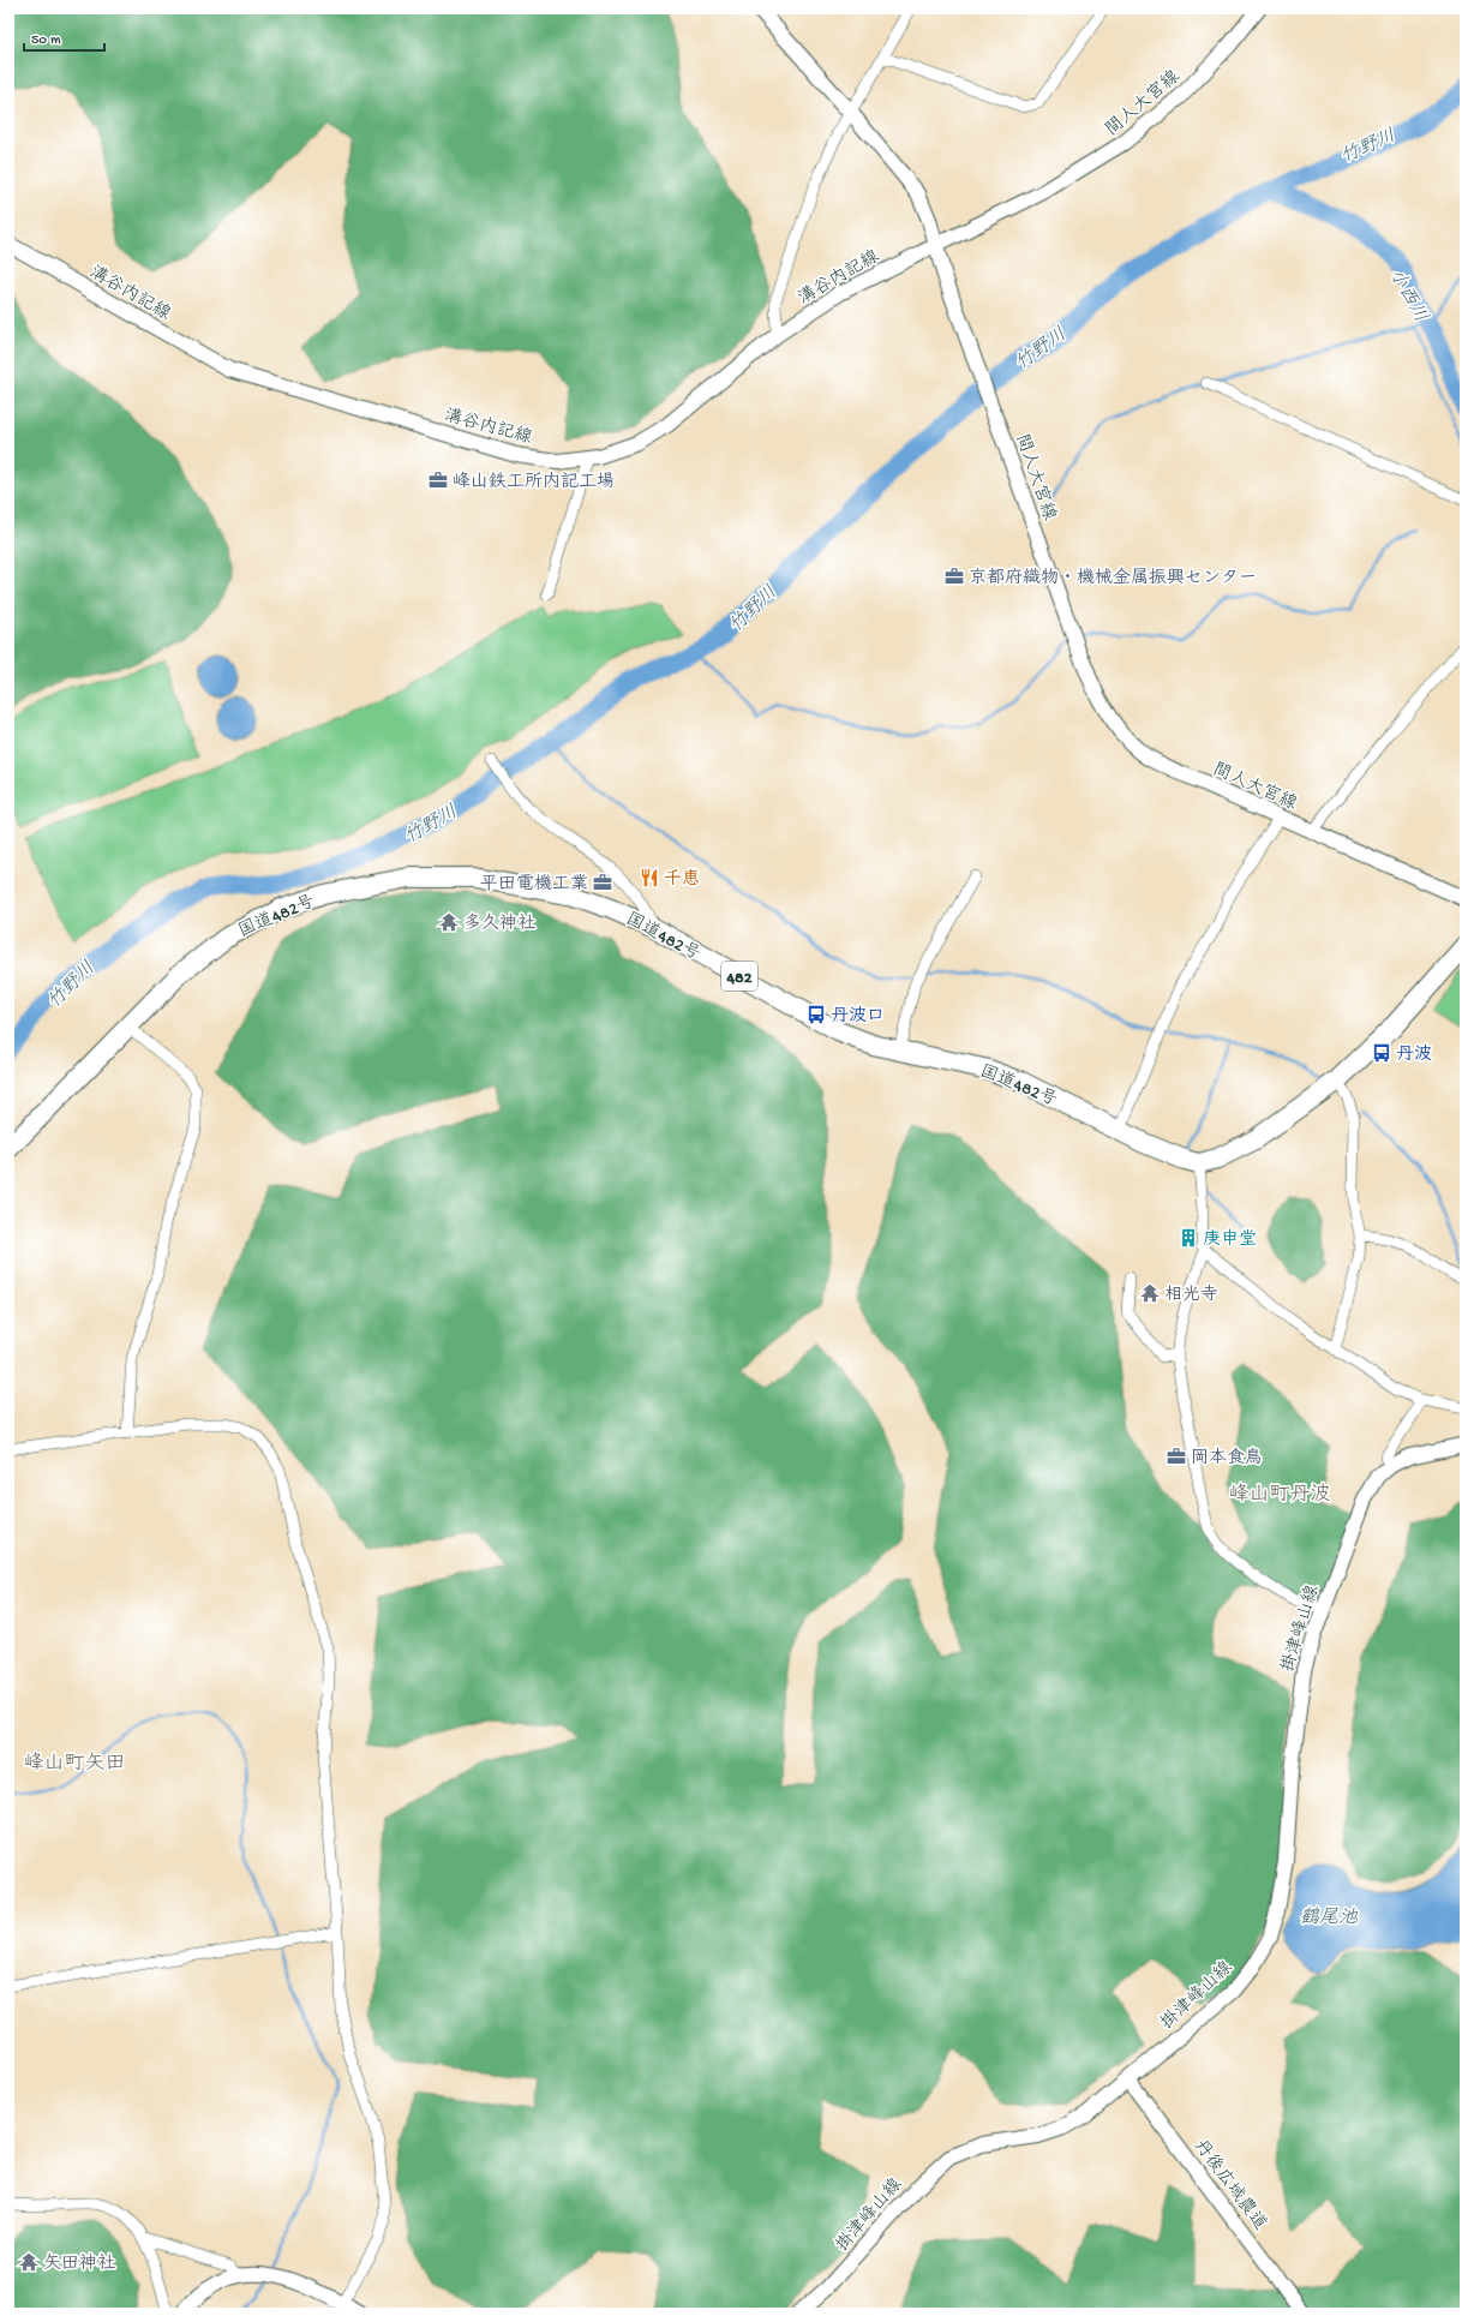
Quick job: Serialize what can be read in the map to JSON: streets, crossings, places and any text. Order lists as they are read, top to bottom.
{
  "streets": {
    "highway": ["国道482号", "482"],
    "main road": [
      "間人大宮線",
      "溝谷内記線",
      "掛津峰山線",
      "丹後広域農道"
    ]
  },
  "crossings": [
    ["間人大宮線", "溝谷内記線"],
    ["掛津峰山線", "丹後広域農道"]
  ],
  "districts": ["峰山町丹波", "峰山町矢田"],
  "water": ["竹野川", "小西川", "鶴尾池"],
  "places": {
    "office": [
      "峰山鉄工所内記工場",
      "京都府織物・機械金属振興センター",
      "平田電機工業",
      "岡本食鳥"
    ],
    "restaurant": ["千恵"],
    "temple": ["多久神社", "相光寺", "矢田神社"],
    "bus stop": ["丹波口", "丹波"],
    "building": ["庚申堂"]
  },
  "scale_bar": "50 m"
}
